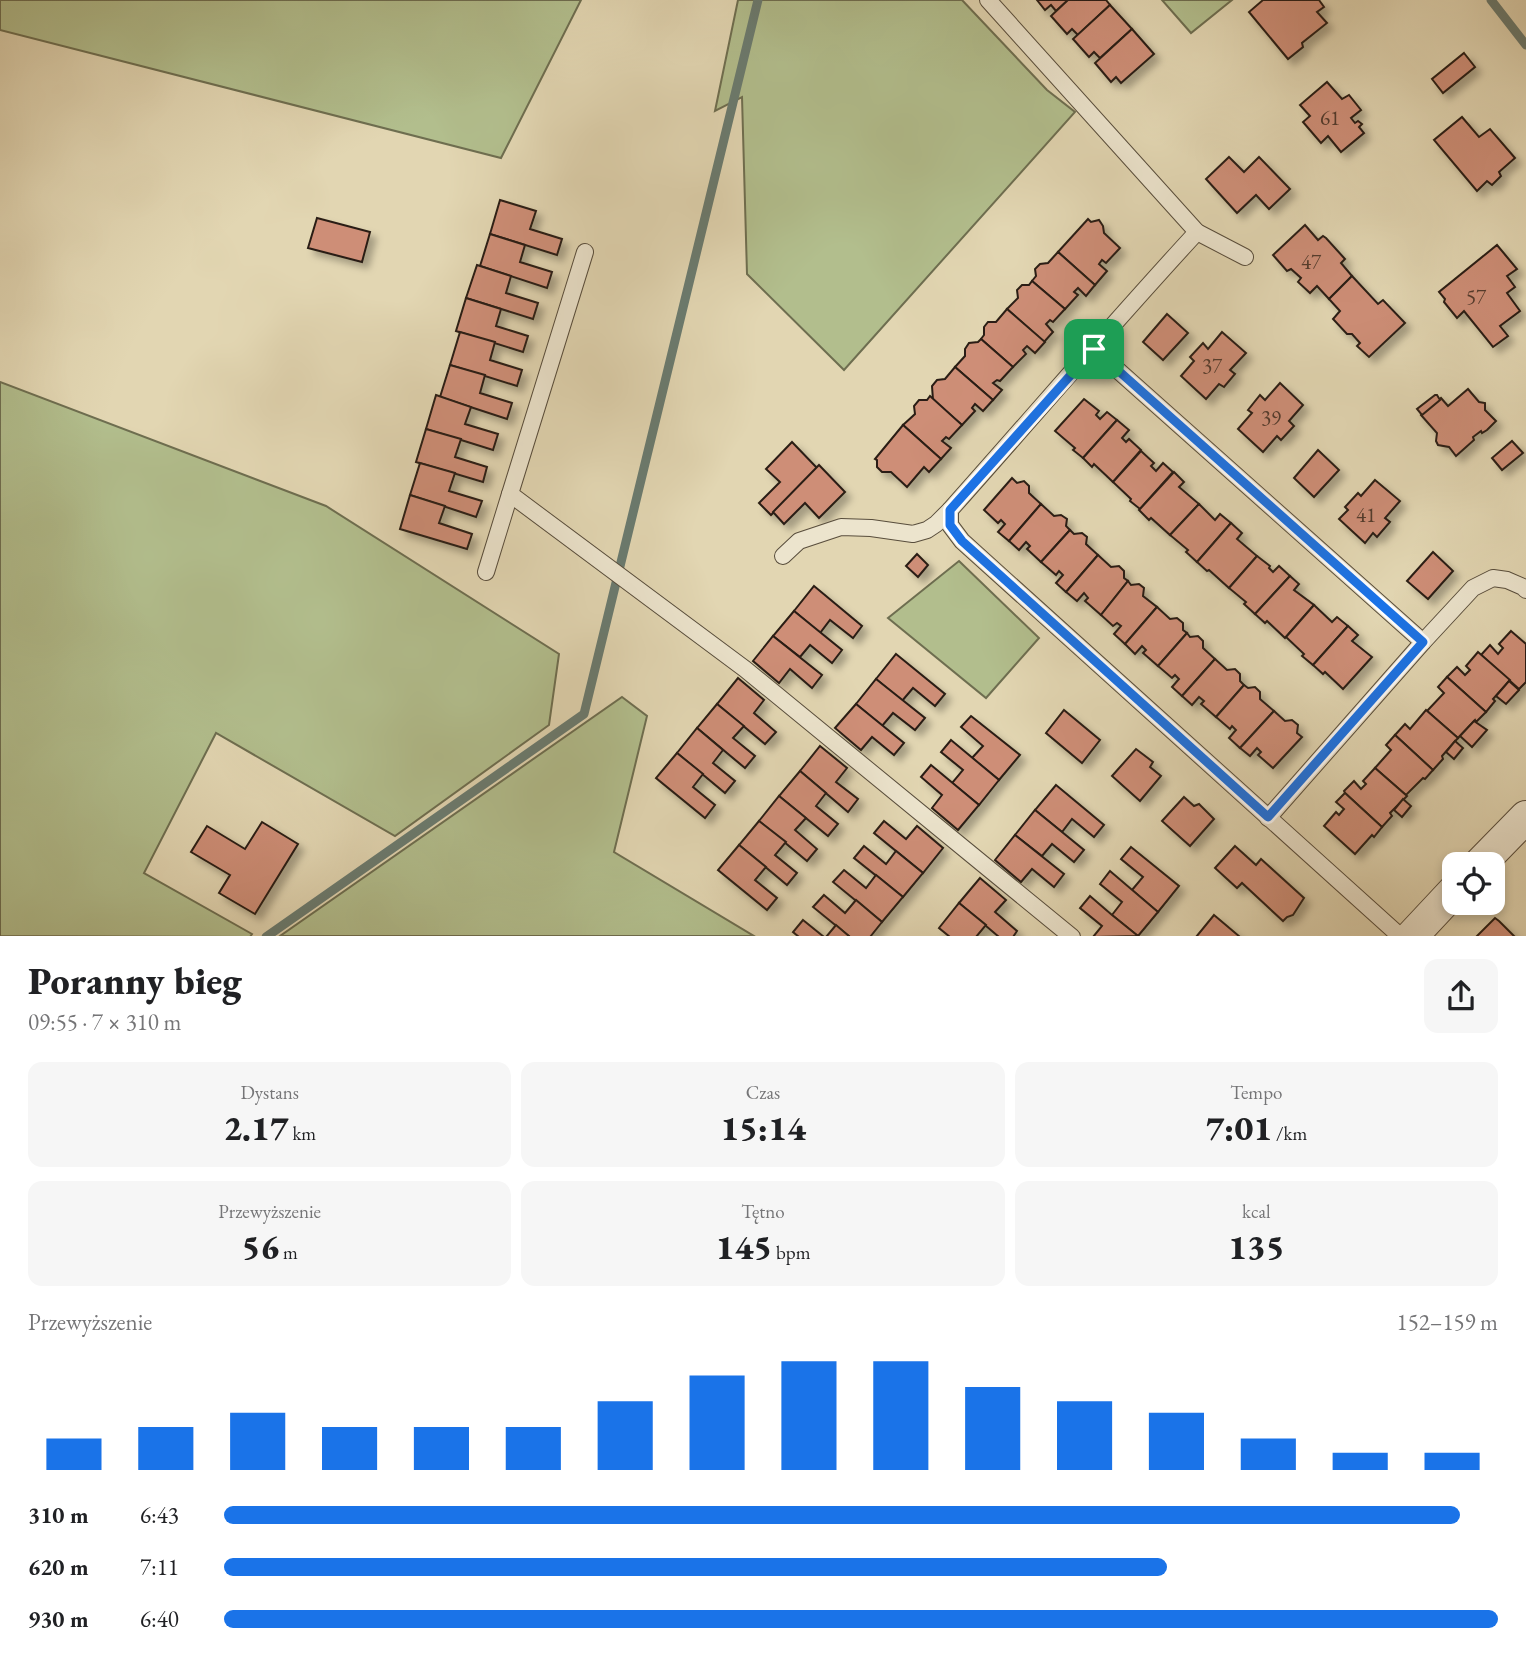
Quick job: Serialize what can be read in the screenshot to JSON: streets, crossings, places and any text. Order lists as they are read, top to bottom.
{
  "house_numbers": [
    "61",
    "47",
    "57",
    "37",
    "39",
    "41"
  ],
  "page": {
    "heading": ["Poranny bieg", "09:55 · 7 × 310 m"],
    "stats": [
      ["Dystans", "2.17 km"],
      ["Czas", "15:14"],
      ["Tempo", "7:01 /km"],
      ["Przewyższenie", "56 m"],
      ["Tętno", "145 bpm"],
      ["kcal", "135"]
    ],
    "chart": ["Przewyższenie", "152–159 m"],
    "list": [
      {
        "name": "310 m",
        "note": "6:43"
      },
      {
        "name": "620 m",
        "note": "7:11"
      },
      {
        "name": "930 m",
        "note": "6:40"
      }
    ]
  }
}
